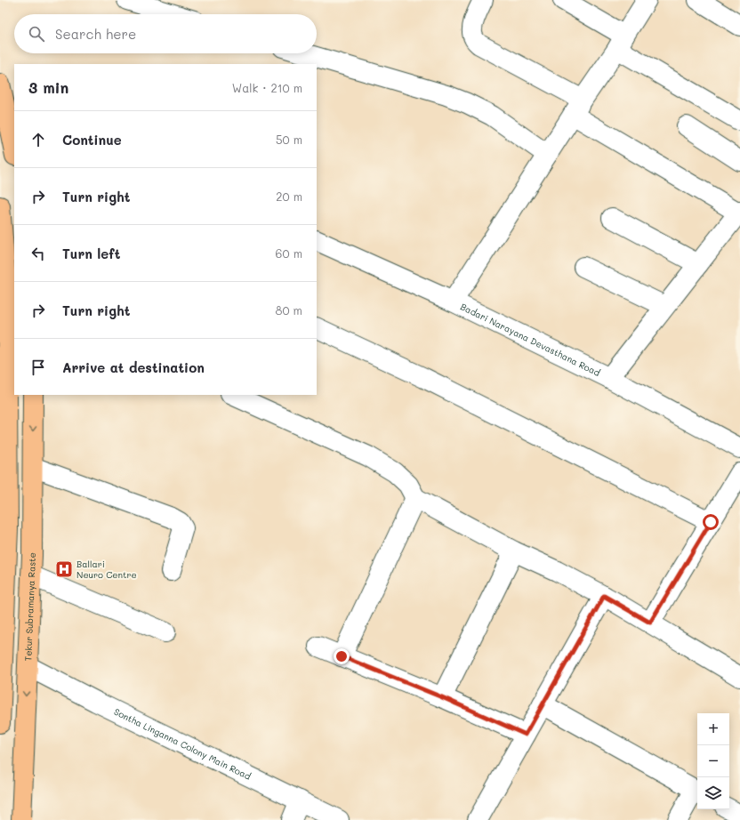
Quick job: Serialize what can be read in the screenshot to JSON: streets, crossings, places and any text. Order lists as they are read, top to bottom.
{
  "streets": {
    "main road": ["Tekur Subramanya Raste"],
    "street": ["Badari Narayana Devasthana Road", "Sontha Linganna Colony Main Road"]
  },
  "crossings": [
    ["Tekur Subramanya Raste", "Sontha Linganna Colony Main Road"]
  ],
  "places": {
    "hospital": ["Ballari Neuro Centre"]
  },
  "page": {
    "search": "Search here",
    "heading": ["3 min", "Walk · 210 m"],
    "list": [
      ["Continue", "50 m"],
      ["Turn right", "20 m"],
      ["Turn left", "60 m"],
      ["Turn right", "80 m"],
      "Arrive at destination"
    ],
    "map_buttons": ["+", "−"]
  }
}
